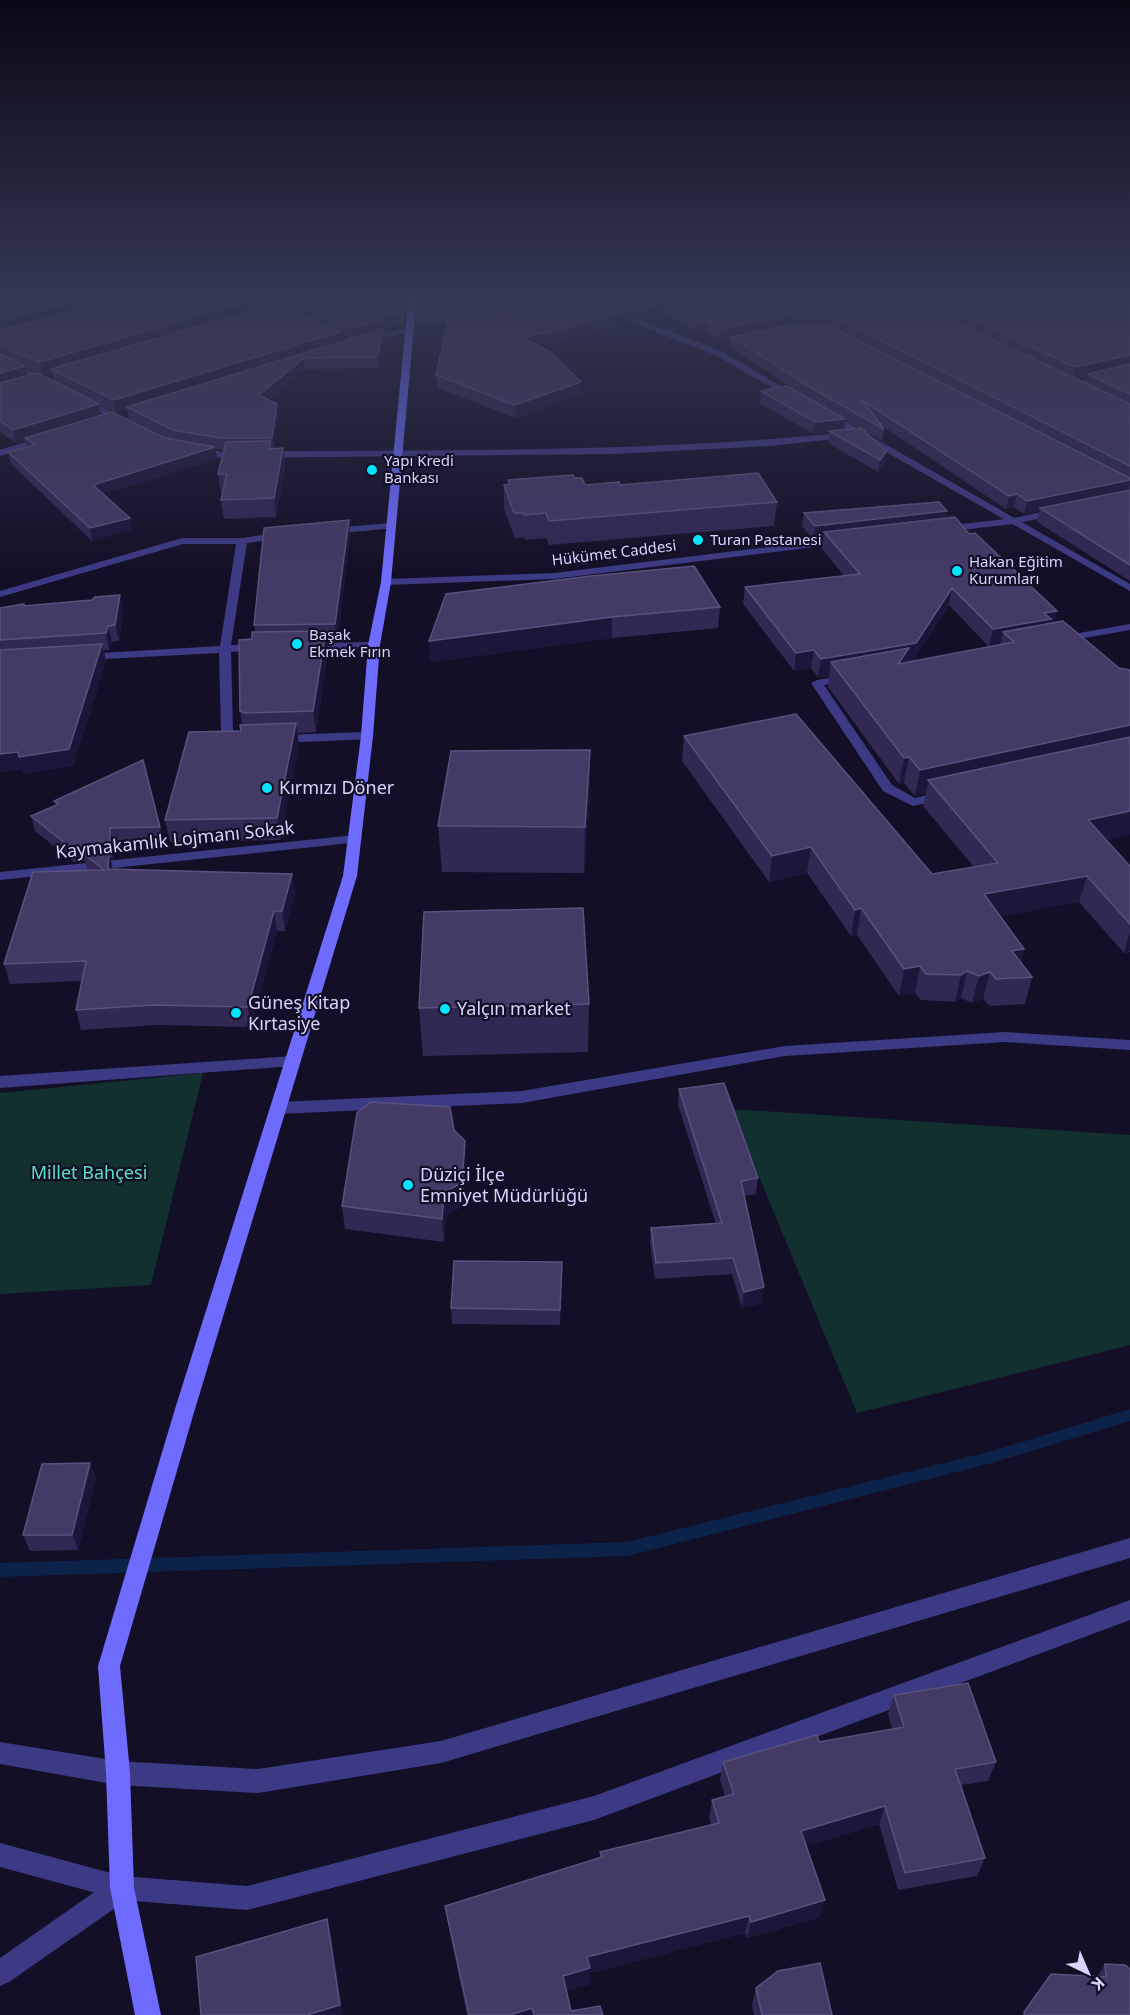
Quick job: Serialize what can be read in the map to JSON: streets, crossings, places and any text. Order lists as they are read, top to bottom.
{
  "streets": {
    "street": ["Hükümet Caddesi", "Kaymakamlık Lojmanı Sokak"]
  },
  "parks": ["Millet Bahçesi"],
  "places": [
    "Yapı Kredi Bankası",
    "Turan Pastanesi",
    "Hakan Eğitim Kurumları",
    "Başak Ekmek Fırın",
    "Kırmızı Döner",
    "Yalçın market",
    "Güneş Kitap Kırtasiye",
    "Düziçi İlçe Emniyet Müdürlüğü"
  ],
  "north": "bottom right"
}
